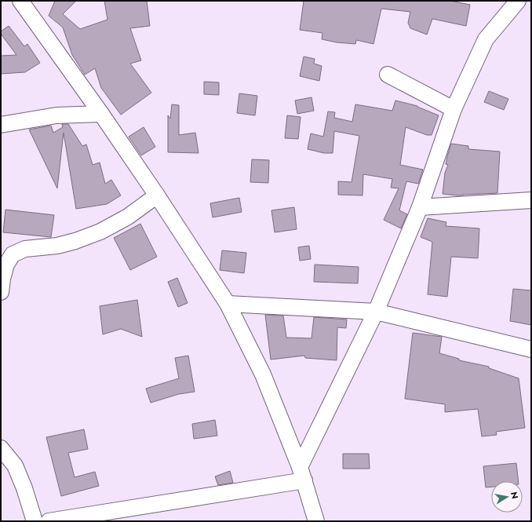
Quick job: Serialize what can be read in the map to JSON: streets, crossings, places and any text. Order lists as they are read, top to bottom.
{
  "north": "right"
}
